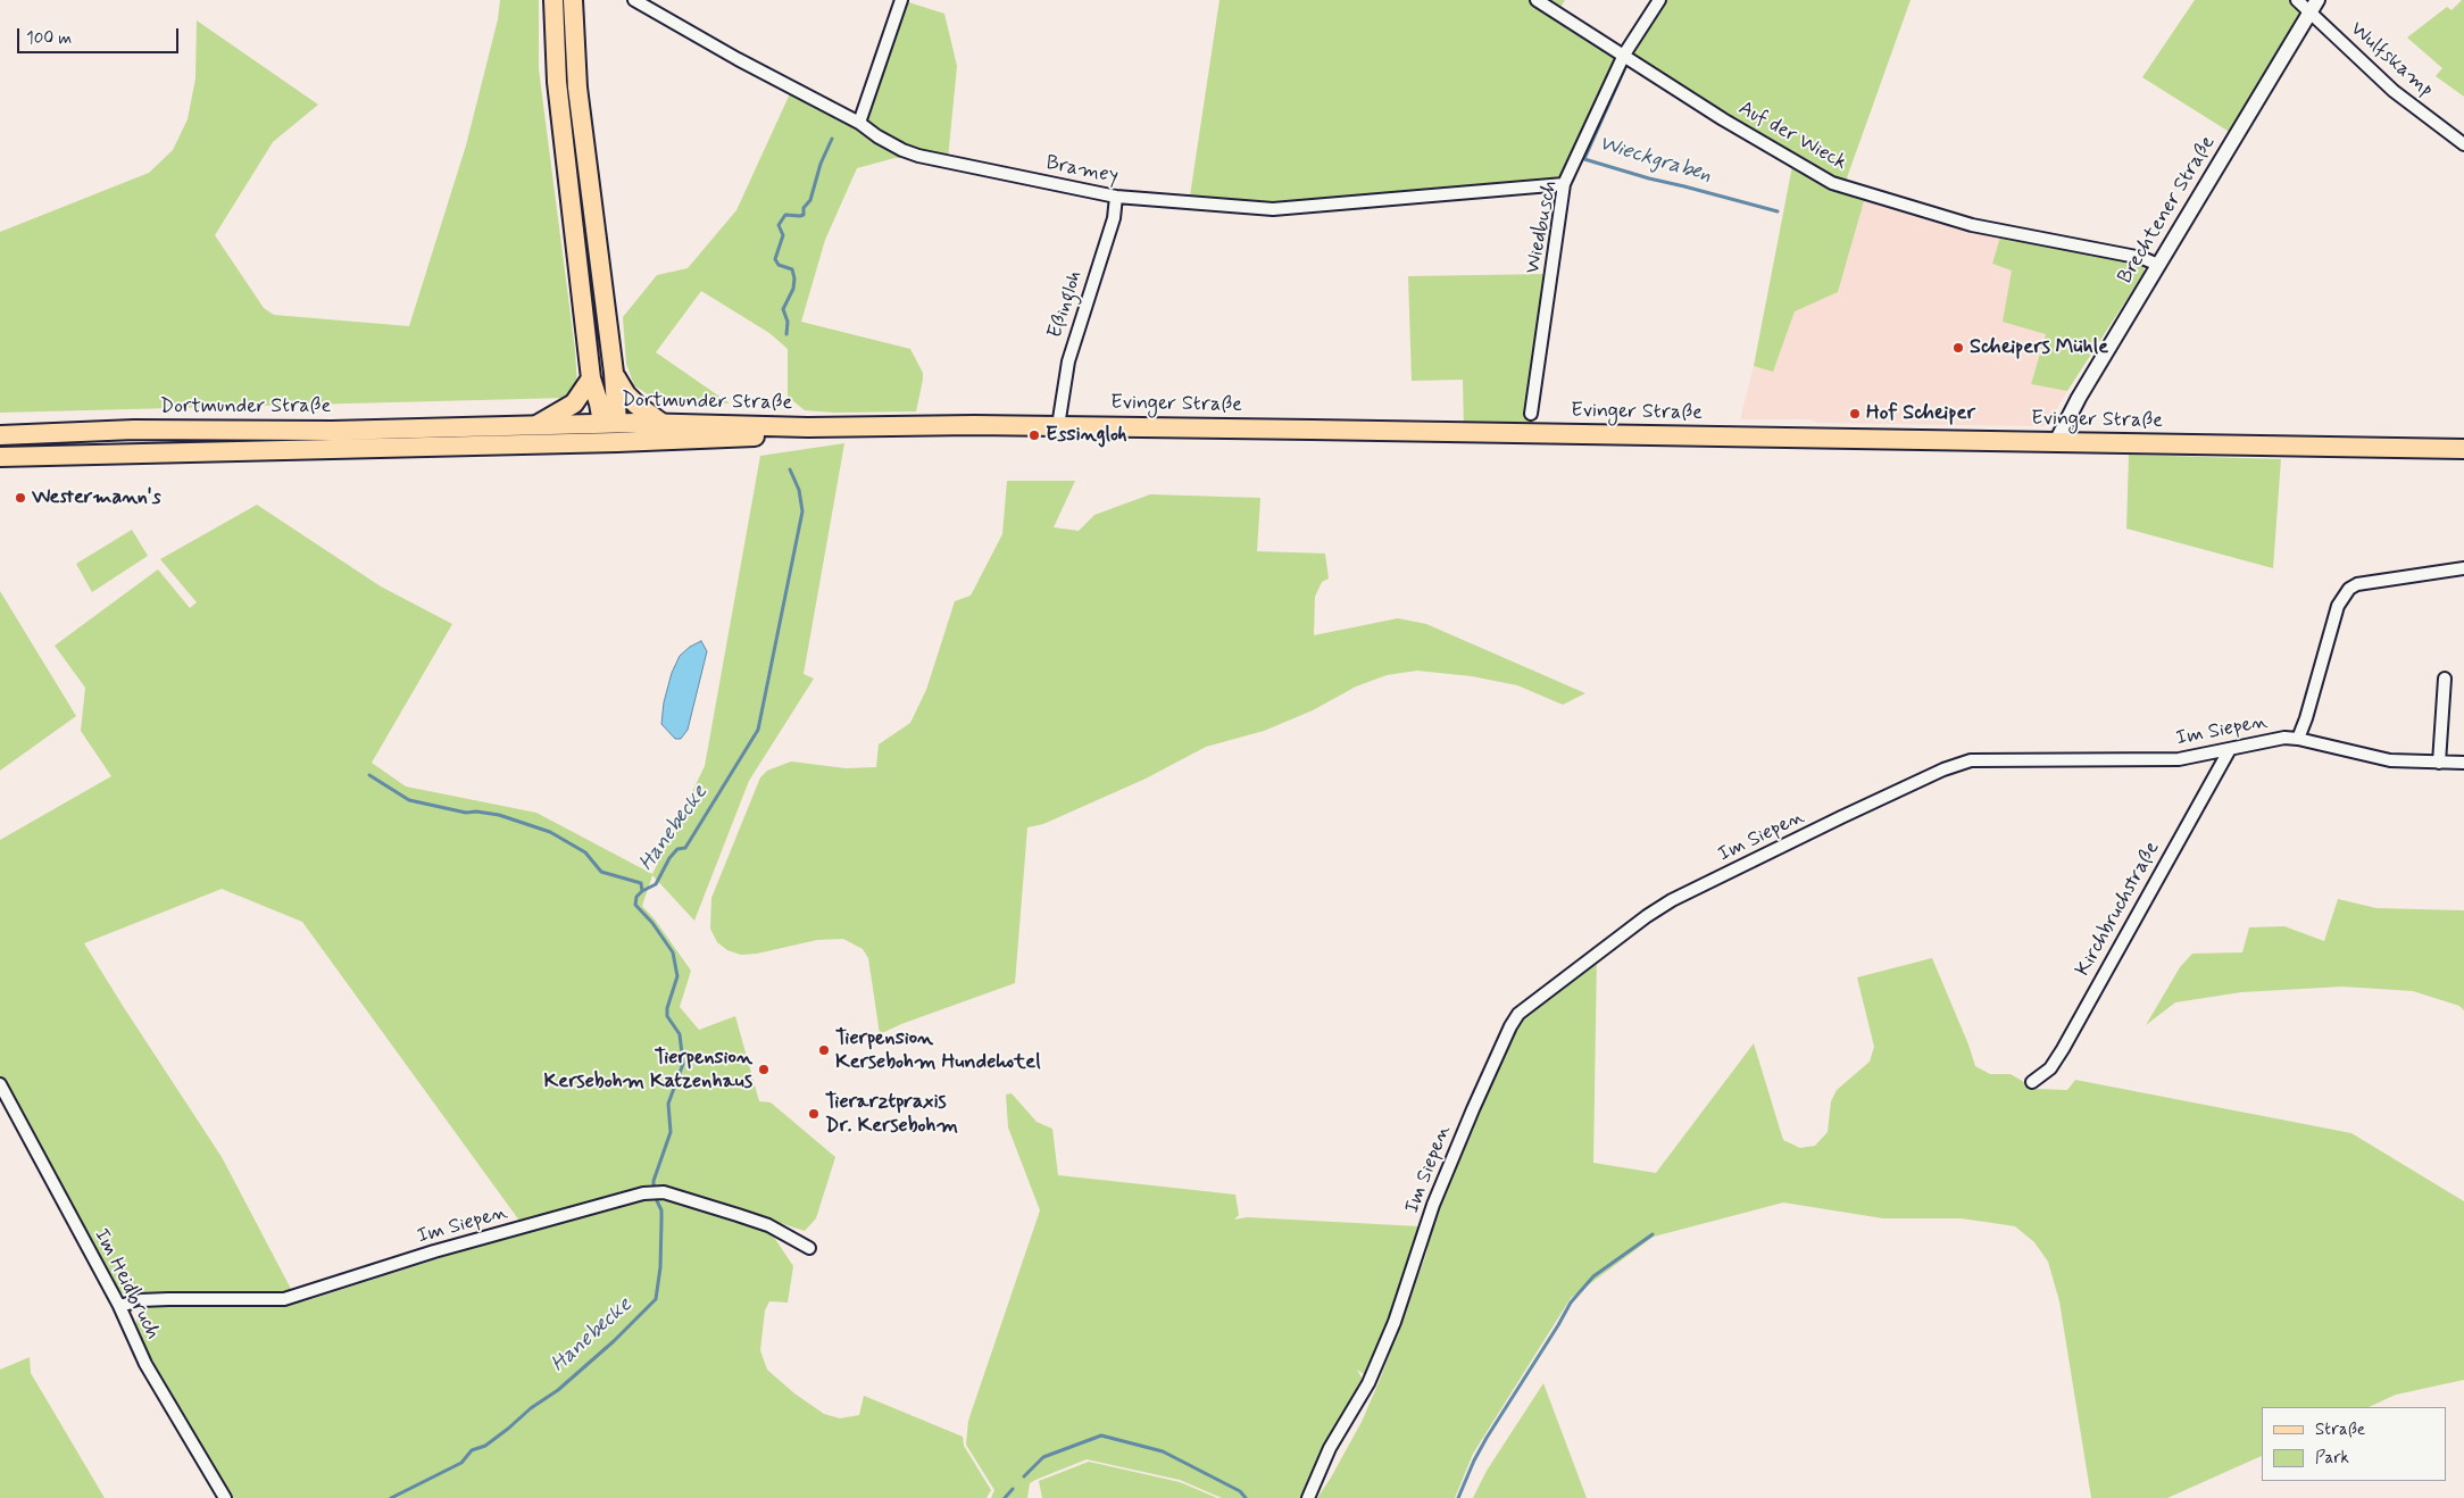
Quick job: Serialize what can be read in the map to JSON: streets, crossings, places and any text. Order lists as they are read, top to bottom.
{
  "streets": {
    "main road": ["Dortmunder Straße", "Evinger Straße"],
    "street": [
      "Wulfskamp",
      "Auf der Wieck",
      "Bramey",
      "Brechtener Straße",
      "Wiedbusch",
      "Eßingloh",
      "Im Siepen",
      "Kirchbruchstraße",
      "Im Heidbruch"
    ]
  },
  "crossings": [
    ["Wulfskamp", "Brechtener Straße"],
    ["Auf der Wieck", "Brechtener Straße"],
    ["Auf der Wieck", "Wiedbusch"],
    ["Bramey", "Wiedbusch"],
    ["Bramey", "Eßingloh"],
    ["Brechtener Straße", "Evinger Straße"],
    ["Eßingloh", "Evinger Straße"],
    ["Dortmunder Straße", "Evinger Straße"],
    ["Im Siepen", "Kirchbruchstraße"],
    ["Im Siepen", "Im Heidbruch"]
  ],
  "water": ["Wieckgraben", "Hanebecke"],
  "places": [
    "Scheipers Mühle",
    "Hof Scheiper",
    "Essingloh",
    "Westermann's",
    "Tierpension Kersebohm Hundehotel",
    "Tierpension Kersebohm Katzenhaus",
    "Tierarztpraxis Dr. Kersebohm"
  ],
  "legend": ["Straße", "Park"],
  "scale_bar": "100 m"
}
